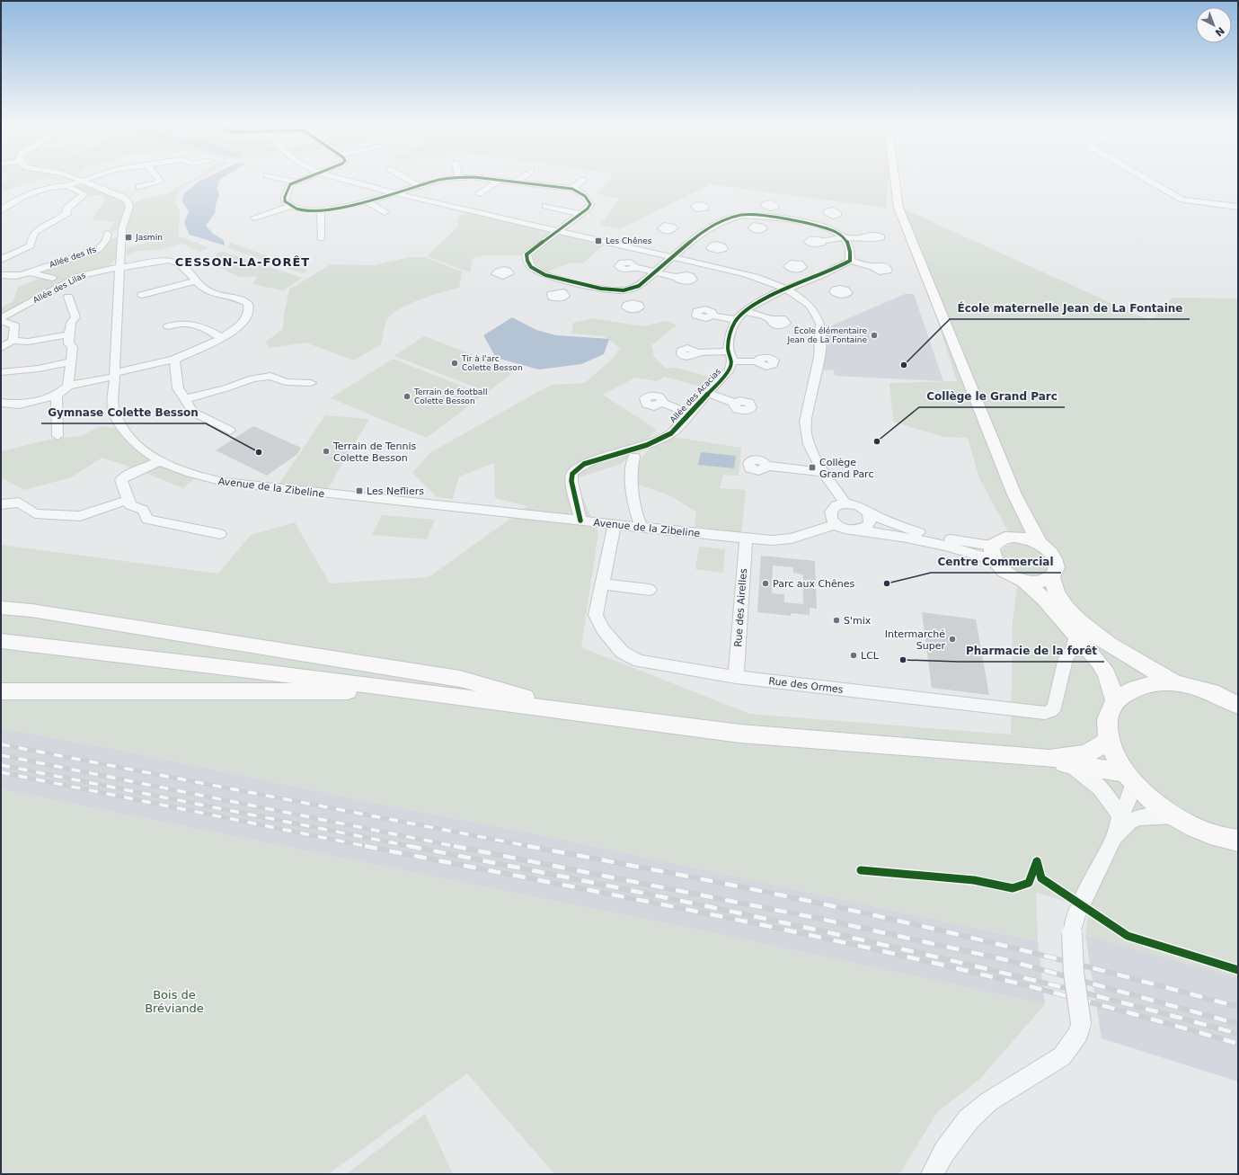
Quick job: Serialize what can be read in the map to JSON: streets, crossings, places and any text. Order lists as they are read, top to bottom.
{
  "streets": {
    "street": [
      "Allée des Ifs",
      "Allée des Lilas",
      "Allée des Acacias",
      "Avenue de la Zibeline",
      "Rue des Airelles",
      "Rue des Ormes"
    ]
  },
  "crossings": [
    ["Allée des Lilas", "Avenue de la Zibeline"],
    ["Allée des Acacias", "Avenue de la Zibeline"],
    ["Avenue de la Zibeline", "Rue des Airelles"],
    ["Avenue de la Zibeline", "Rue des Ormes"],
    ["Rue des Airelles", "Rue des Ormes"]
  ],
  "districts": ["CESSON-LA-FORÊT"],
  "parks": ["Bois de Bréviande"],
  "places": {
    "transit": [
      "Jasmin",
      "Les Chênes",
      "Collège Grand Parc",
      "Les Nefliers"
    ],
    "other": [
      "École élémentaire Jean de La Fontaine",
      "Tir à l'arc Colette Besson",
      "École maternelle Jean de La Fontaine",
      "Terrain de football Colette Besson",
      "Collège le Grand Parc",
      "Terrain de Tennis Colette Besson",
      "Gymnase Colette Besson",
      "Parc aux Chênes",
      "Centre Commercial",
      "S'mix",
      "Intermarché Super",
      "LCL",
      "Pharmacie de la forêt"
    ]
  },
  "north": "bottom right"
}
